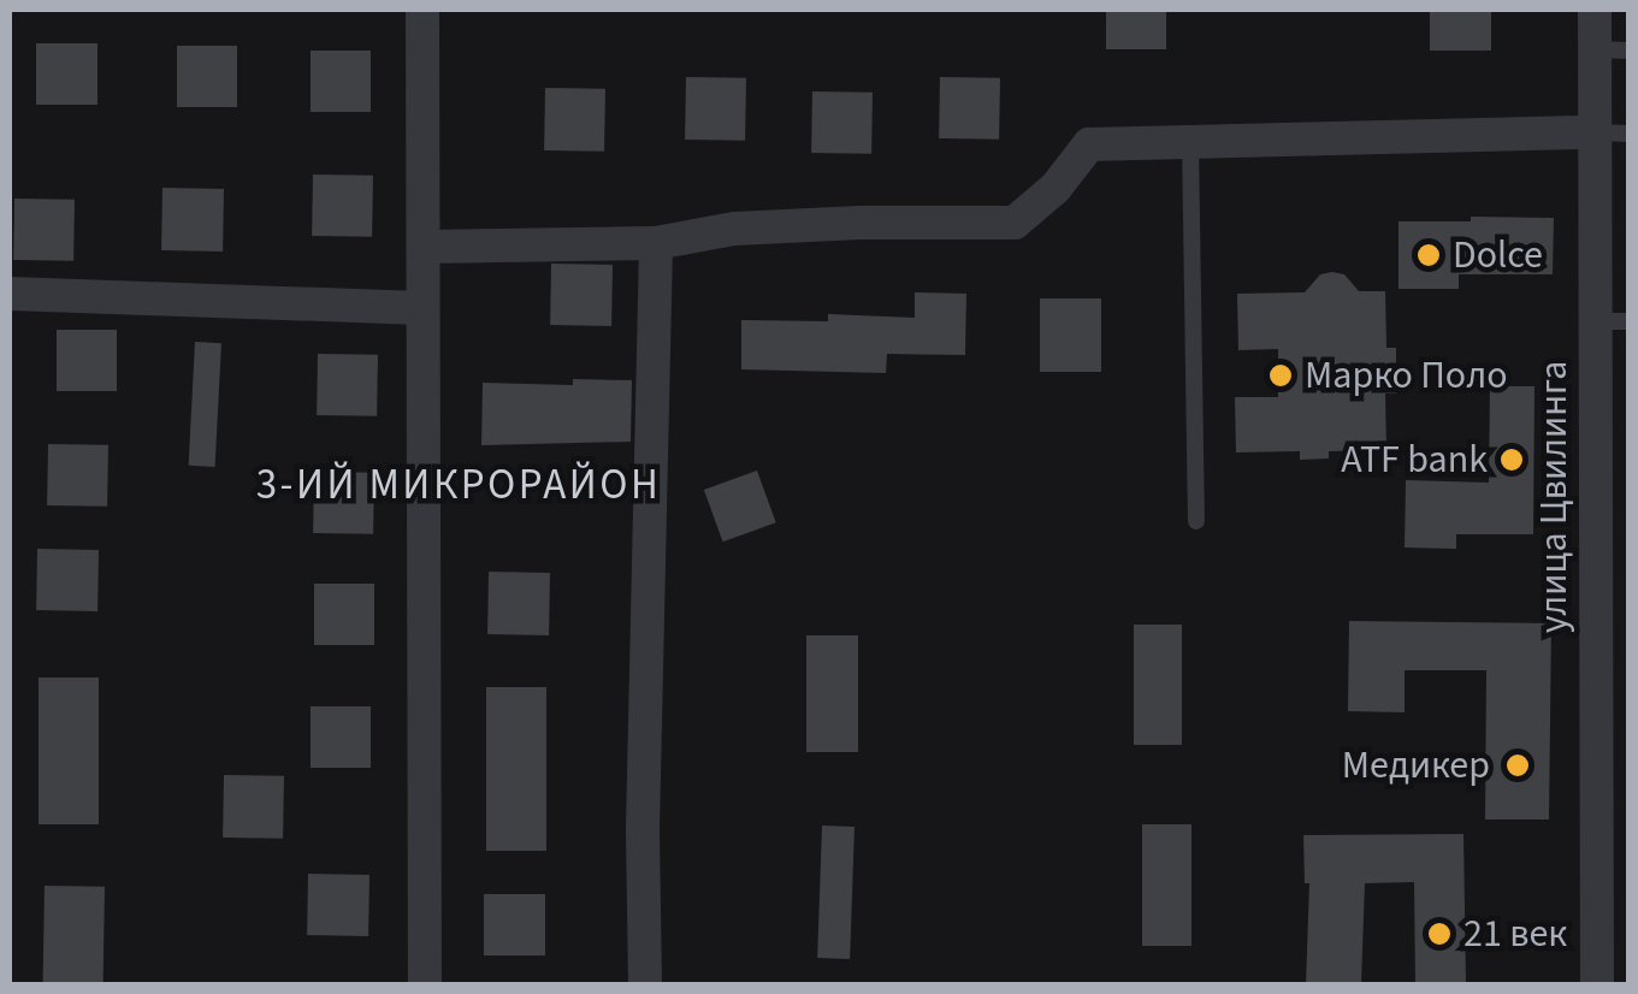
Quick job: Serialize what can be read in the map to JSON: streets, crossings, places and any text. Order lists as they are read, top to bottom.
{
  "streets": {
    "street": ["улица Цвилинга"]
  },
  "districts": ["3-ИЙ МИКРОРАЙОН"],
  "places": [
    "Dolce",
    "Марко Поло",
    "ATF bank",
    "Медикер",
    "21 век"
  ]
}
